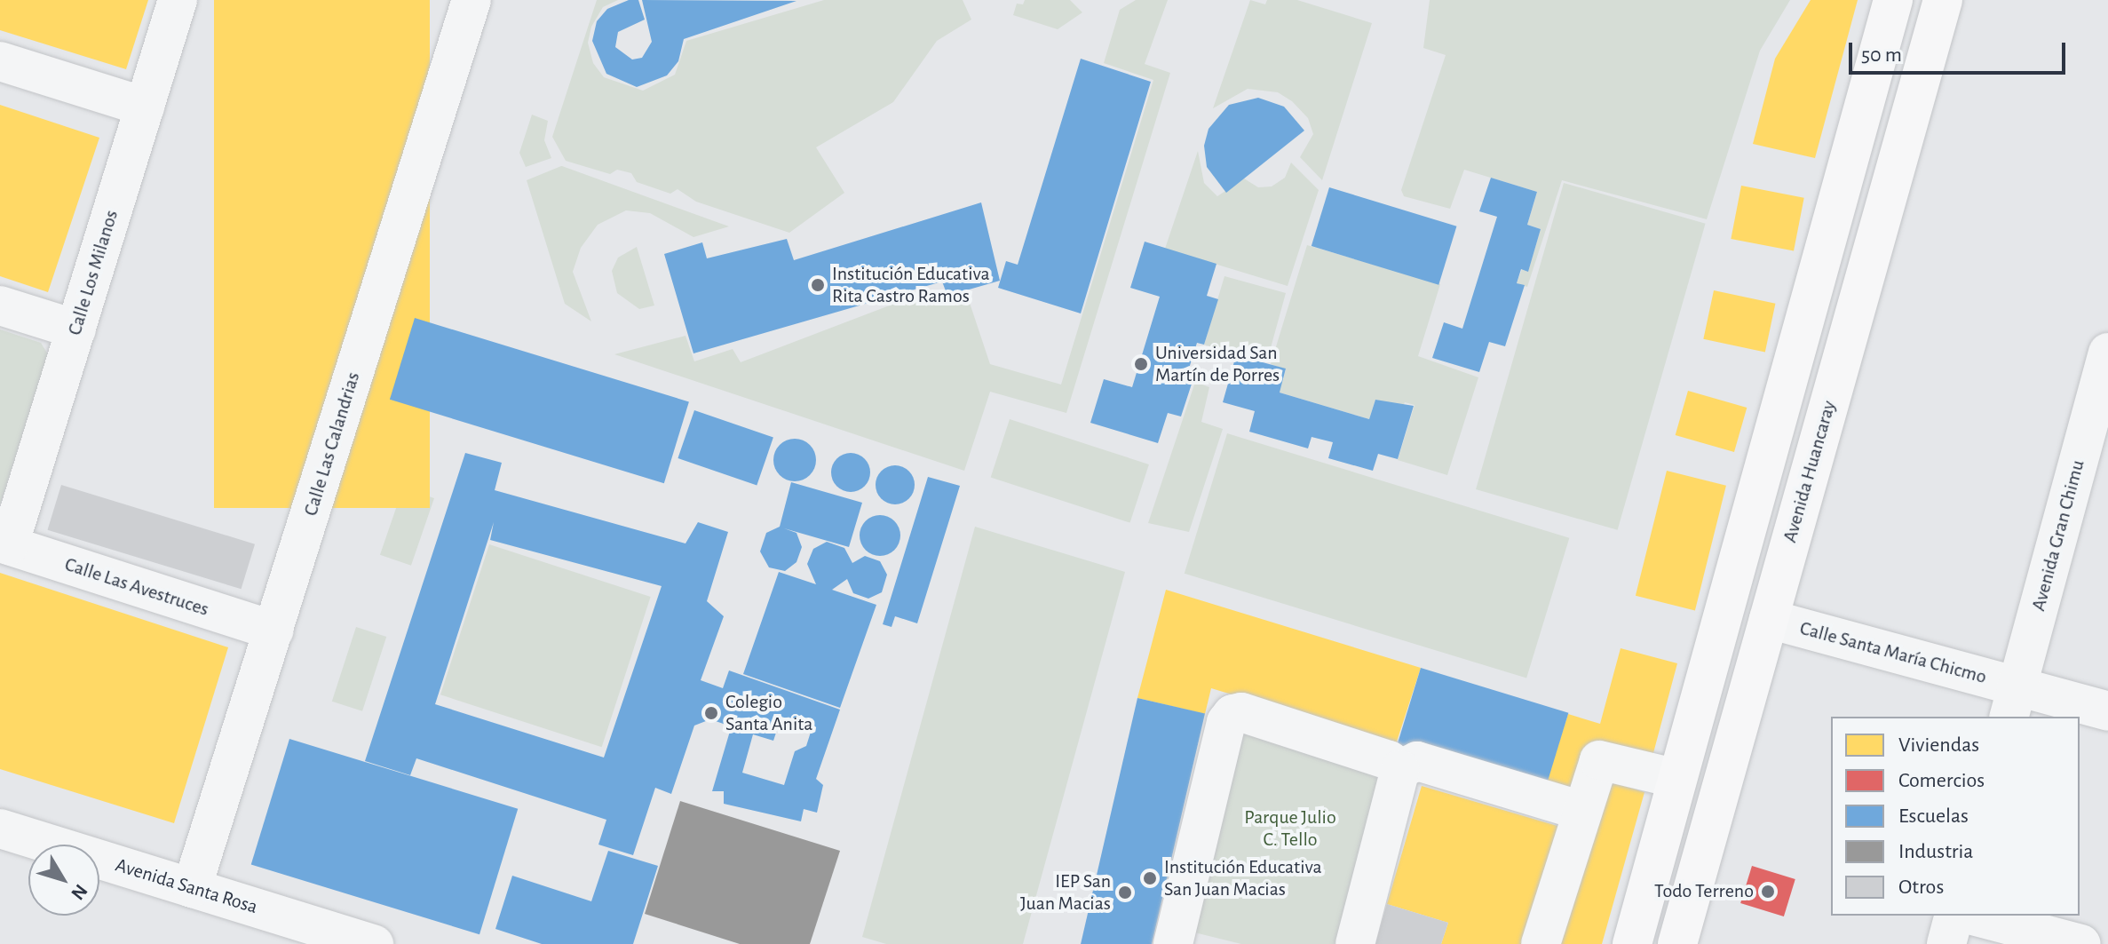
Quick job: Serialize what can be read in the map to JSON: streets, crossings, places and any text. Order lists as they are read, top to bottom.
{
  "streets": {
    "main road": ["Avenida Huancaray"],
    "street": [
      "Calle Los Milanos",
      "Calle Las Calandrias",
      "Avenida Gran Chimu",
      "Calle Las Avestruces",
      "Calle Santa María Chicmo",
      "Avenida Santa Rosa"
    ]
  },
  "crossings": [
    ["Calle Los Milanos", "Calle Las Avestruces"],
    ["Calle Las Calandrias", "Calle Las Avestruces"],
    ["Calle Las Calandrias", "Avenida Santa Rosa"],
    ["Avenida Huancaray", "Calle Santa María Chicmo"],
    ["Avenida Gran Chimu", "Calle Santa María Chicmo"]
  ],
  "parks": ["Parque Julio C. Tello"],
  "places": [
    "Institución Educativa Rita Castro Ramos",
    "Universidad San Martín de Porres",
    "Colegio Santa Anita",
    "Institución Educativa San Juan Macias",
    "Todo Terreno",
    "IEP San Juan Macias"
  ],
  "legend": [
    "Viviendas",
    "Comercios",
    "Escuelas",
    "Industria",
    "Otros"
  ],
  "scale_bar": "50 m",
  "north": "bottom right"
}
